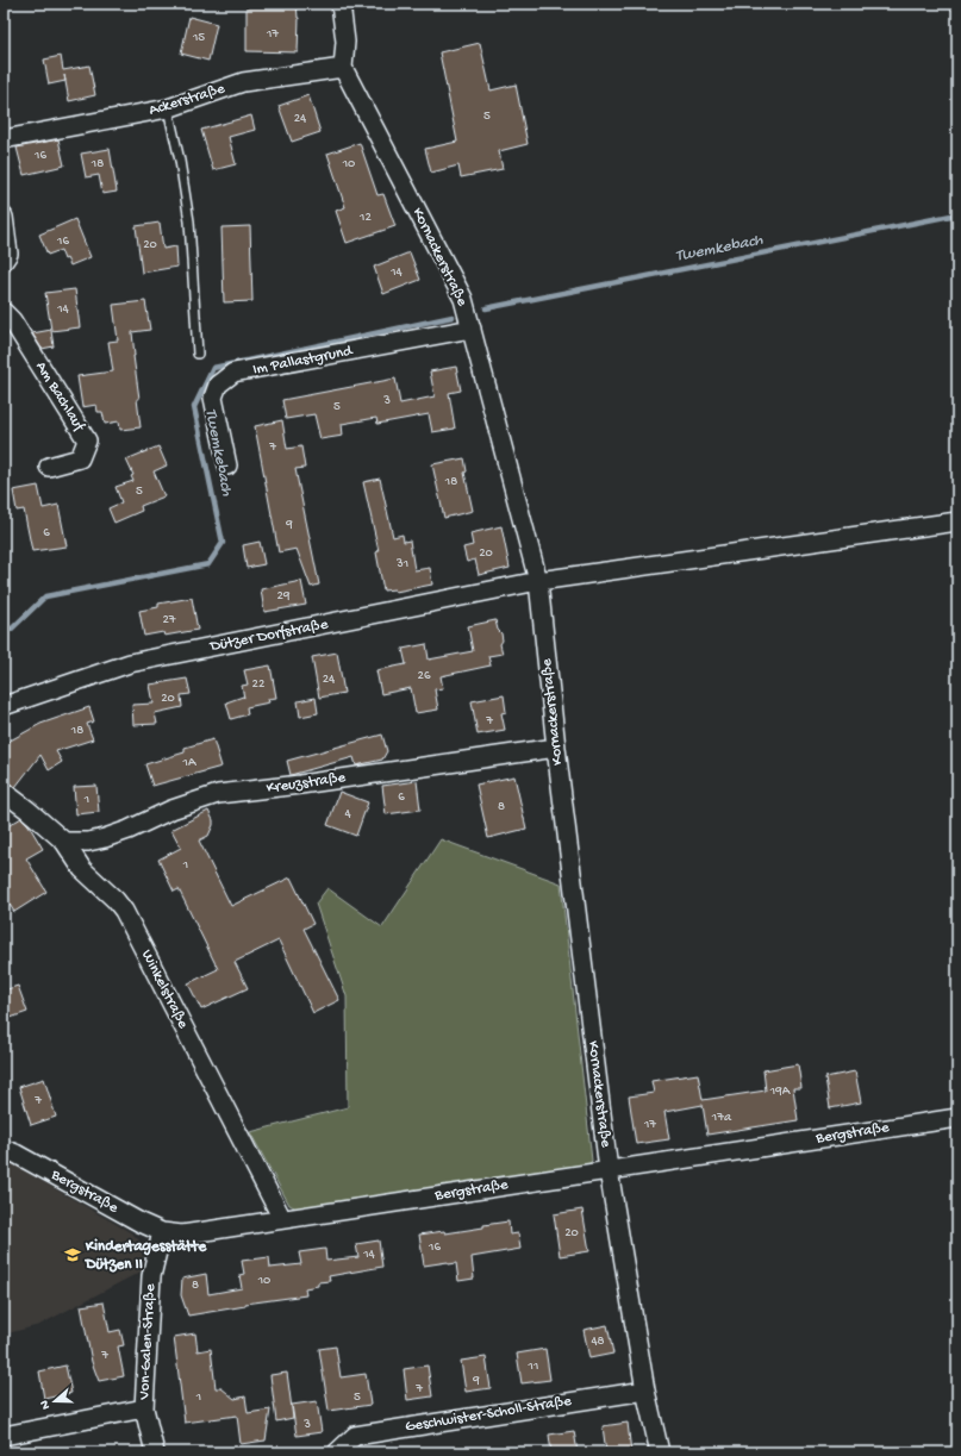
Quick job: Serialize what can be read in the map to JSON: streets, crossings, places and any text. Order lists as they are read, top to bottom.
{
  "streets": {
    "street": [
      "Ackerstraße",
      "Kornackerstraße",
      "Im Pallastgrund",
      "Am Bachlauf",
      "Dützer Dorfstraße",
      "Kreuzstraße",
      "Winkelstraße",
      "Bergstraße",
      "Von-Galen-Straße",
      "Geschwister-Scholl-Straße"
    ]
  },
  "crossings": [
    ["Ackerstraße", "Kornackerstraße"],
    ["Kornackerstraße", "Im Pallastgrund"],
    ["Kornackerstraße", "Dützer Dorfstraße"],
    ["Kornackerstraße", "Kreuzstraße"],
    ["Kornackerstraße", "Bergstraße"],
    ["Kornackerstraße", "Geschwister-Scholl-Straße"],
    ["Kreuzstraße", "Winkelstraße"],
    ["Winkelstraße", "Bergstraße"],
    ["Bergstraße", "Von-Galen-Straße"]
  ],
  "water": ["Twemkebach"],
  "places": {
    "school or university": ["Kindertagesstätte Dützen II"]
  },
  "house_numbers": [
    "17",
    "15",
    "5",
    "24",
    "16",
    "18",
    "10",
    "12",
    "16",
    "20",
    "14",
    "14",
    "3",
    "5",
    "7",
    "18",
    "5",
    "9",
    "6",
    "20",
    "31",
    "29",
    "27",
    "26",
    "24",
    "22",
    "20",
    "7",
    "18",
    "1A",
    "6",
    "1",
    "8",
    "4",
    "1",
    "19A",
    "7",
    "17a",
    "17",
    "20",
    "16",
    "14",
    "10",
    "8",
    "48",
    "7",
    "11",
    "9",
    "7",
    "1",
    "5",
    "3"
  ],
  "north": "left"
}
